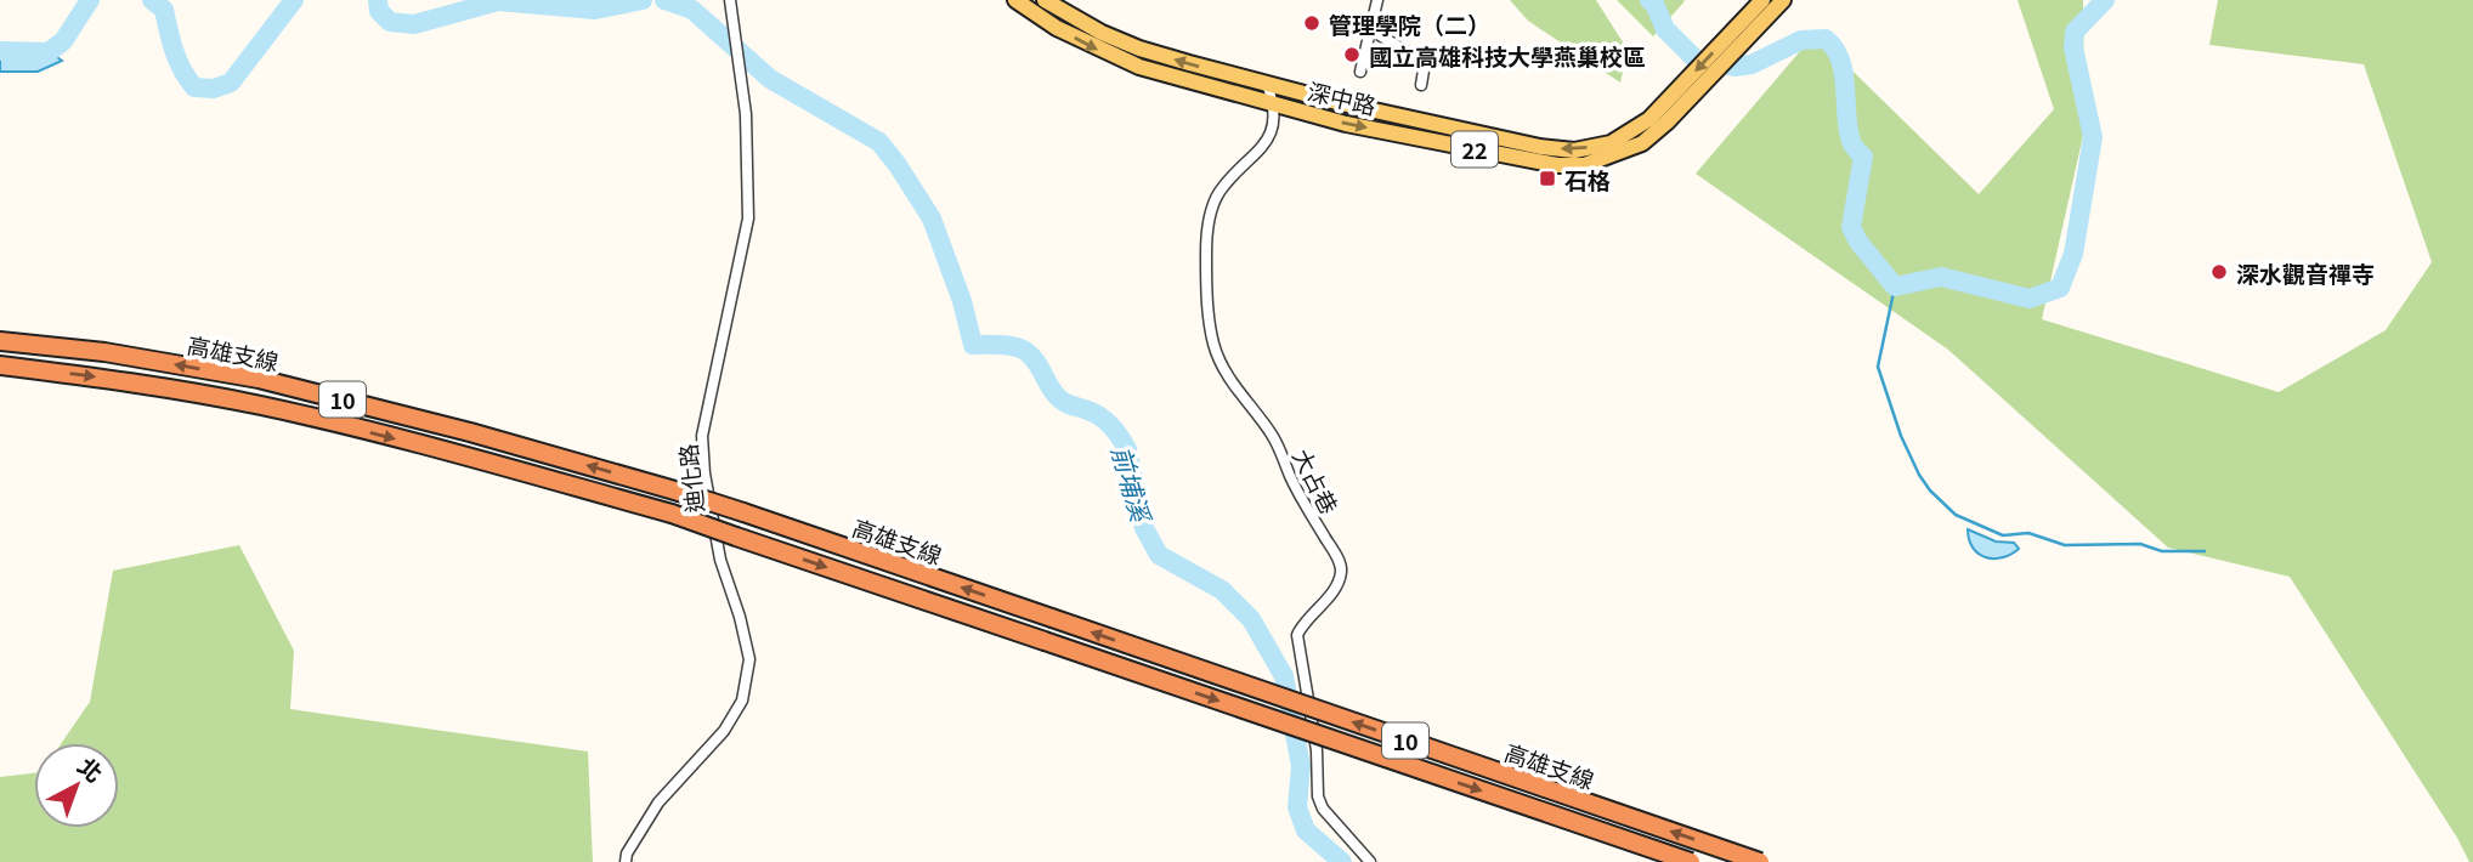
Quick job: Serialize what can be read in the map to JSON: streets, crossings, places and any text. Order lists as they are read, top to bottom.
{
  "streets": {
    "highway": ["高雄支線", "10"],
    "main road": ["深中路", "22"],
    "street": ["迪化路", "大占巷"]
  },
  "crossings": [
    ["深中路", "22"],
    ["深中路", "大占巷"]
  ],
  "water": ["前埔溪"],
  "places": {
    "other": ["管理學院（二）", "國立高雄科技大學燕巢校區", "深水觀音禪寺"],
    "transit": ["石格"]
  },
  "north": "top right"
}
